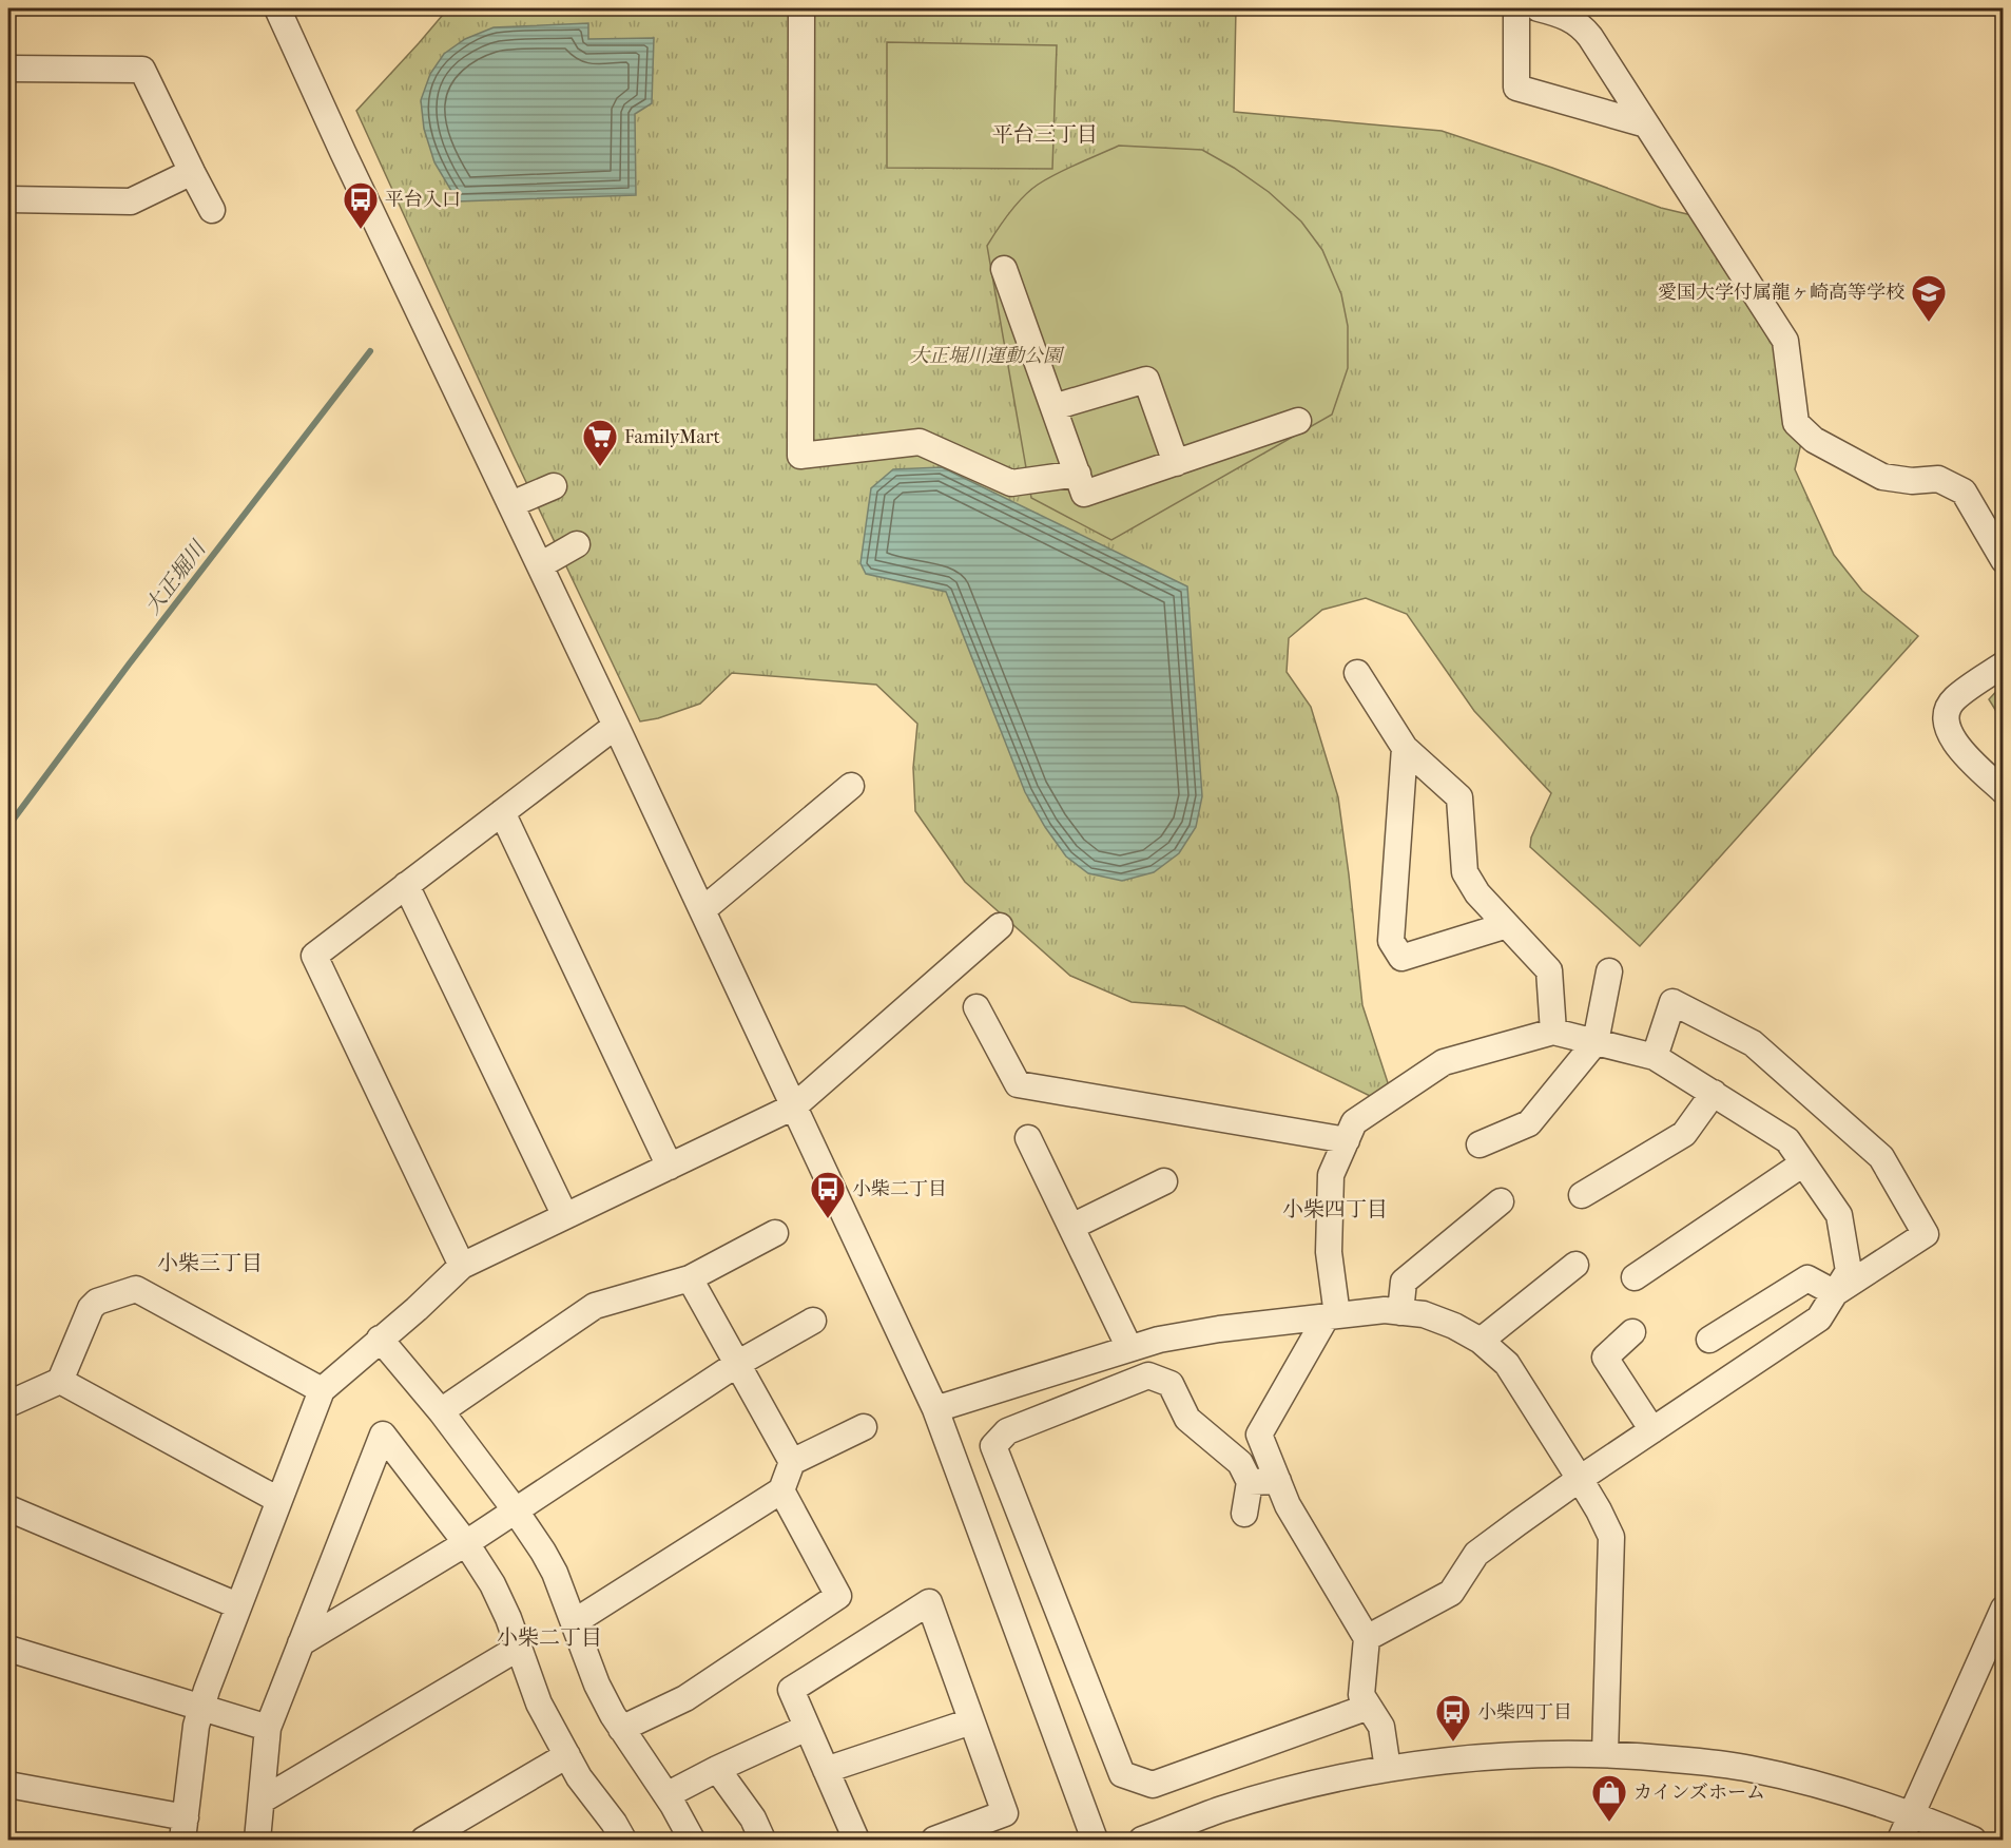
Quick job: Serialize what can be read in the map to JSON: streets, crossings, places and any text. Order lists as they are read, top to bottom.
{
  "districts": [
    "平台三丁目",
    "小柴四丁目",
    "小柴三丁目",
    "小柴二丁目"
  ],
  "water": ["大正堀川"],
  "parks": ["大正堀川運動公園"],
  "places": {
    "bus stop": ["平台入口", "小柴二丁目", "小柴四丁目"],
    "school or university": ["愛国大学付属龍ヶ崎高等学校"],
    "supermarket": ["FamilyMart"],
    "shop": ["カインズホーム"]
  }
}
